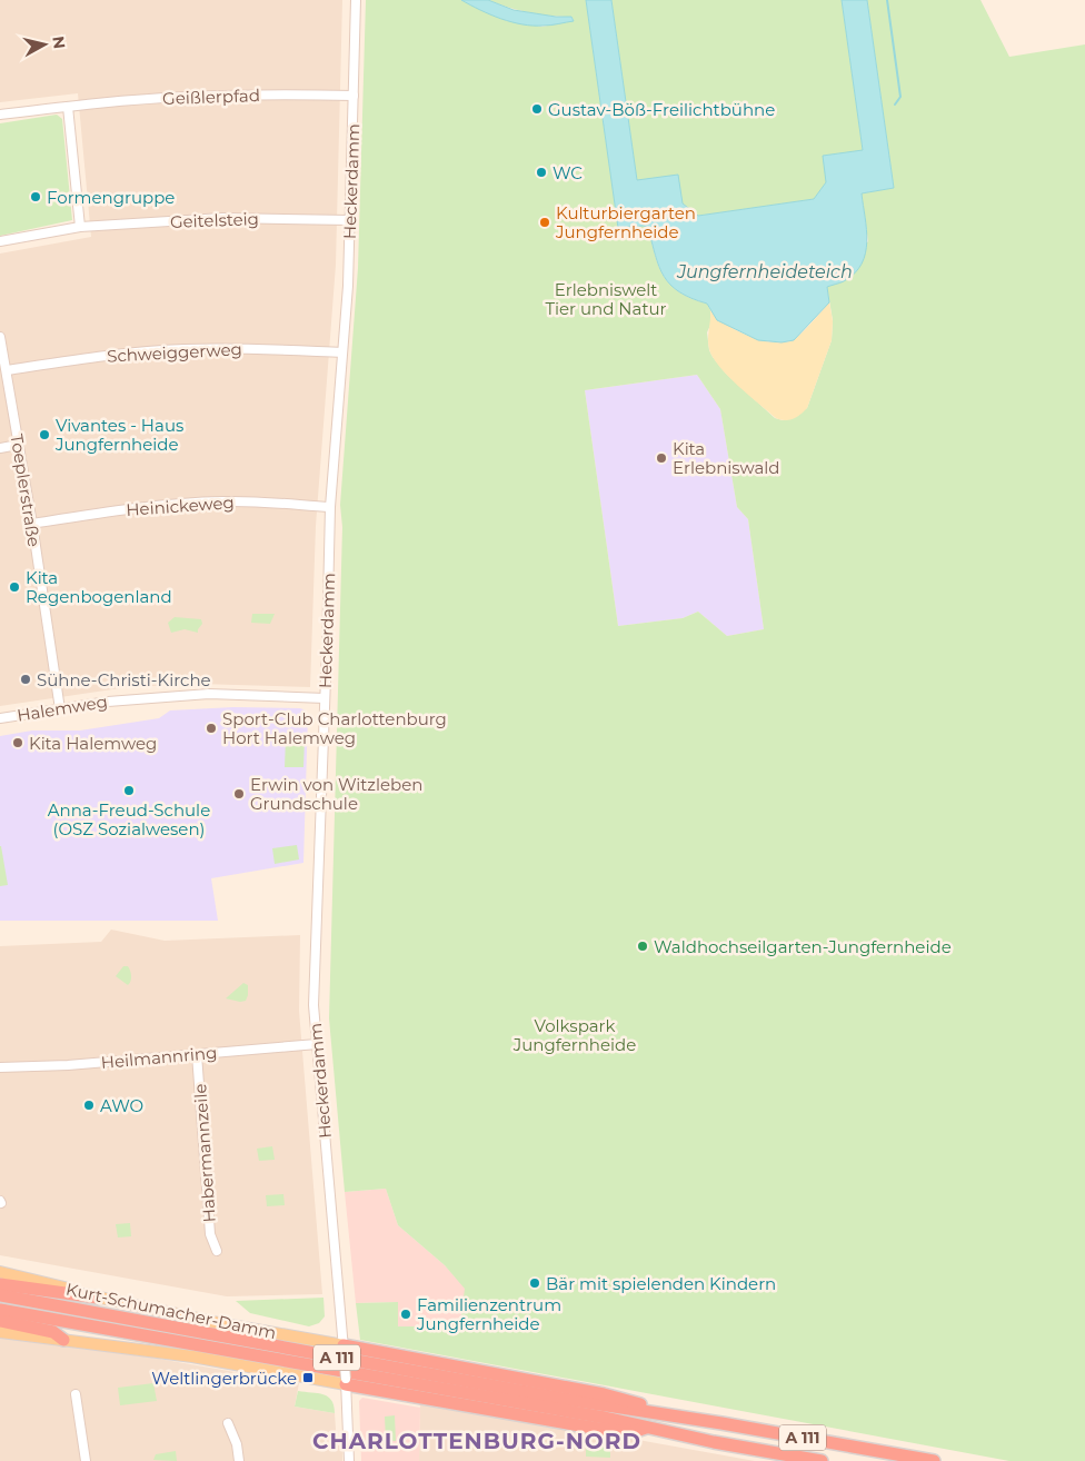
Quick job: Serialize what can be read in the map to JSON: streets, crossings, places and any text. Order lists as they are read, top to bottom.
{
  "streets": {
    "highway": ["A 111"],
    "main road": ["Kurt-Schumacher-Damm"],
    "street": [
      "Geißlerpfad",
      "Heckerdamm",
      "Geitelsteig",
      "Schweiggerweg",
      "Toeplerstraße",
      "Heinickeweg",
      "Halemweg",
      "Heilmannring",
      "Habermannzeile"
    ]
  },
  "crossings": [
    ["Geißlerpfad", "Heckerdamm"],
    ["Heckerdamm", "Geitelsteig"],
    ["Heckerdamm", "Schweiggerweg"],
    ["Heckerdamm", "Heinickeweg"],
    ["Heckerdamm", "Halemweg"],
    ["Heckerdamm", "Heilmannring"],
    ["Heckerdamm", "Kurt-Schumacher-Damm"],
    ["Schweiggerweg", "Toeplerstraße"],
    ["Toeplerstraße", "Heinickeweg"],
    ["Toeplerstraße", "Halemweg"],
    ["Heilmannring", "Habermannzeile"]
  ],
  "districts": ["CHARLOTTENBURG-NORD"],
  "water": ["Jungfernheideteich"],
  "parks": ["Erlebniswelt Tier und Natur", "Volkspark Jungfernheide"],
  "places": {
    "other": [
      "Gustav-Böß-Freilichtbühne",
      "WC",
      "Formengruppe",
      "Kulturbiergarten Jungfernheide",
      "Vivantes - Haus Jungfernheide",
      "Kita Erlebniswald",
      "Kita Regenbogenland",
      "Sühne-Christi-Kirche",
      "Sport-Club Charlottenburg Hort Halemweg",
      "Kita Halemweg",
      "Anna-Freud-Schule (OSZ Sozialwesen)",
      "Erwin von Witzleben Grundschule",
      "Waldhochseilgarten-Jungfernheide",
      "AWO",
      "Bär mit spielenden Kindern",
      "Familienzentrum Jungfernheide"
    ],
    "transit": ["Weltlingerbrücke"]
  },
  "north": "right"
}
